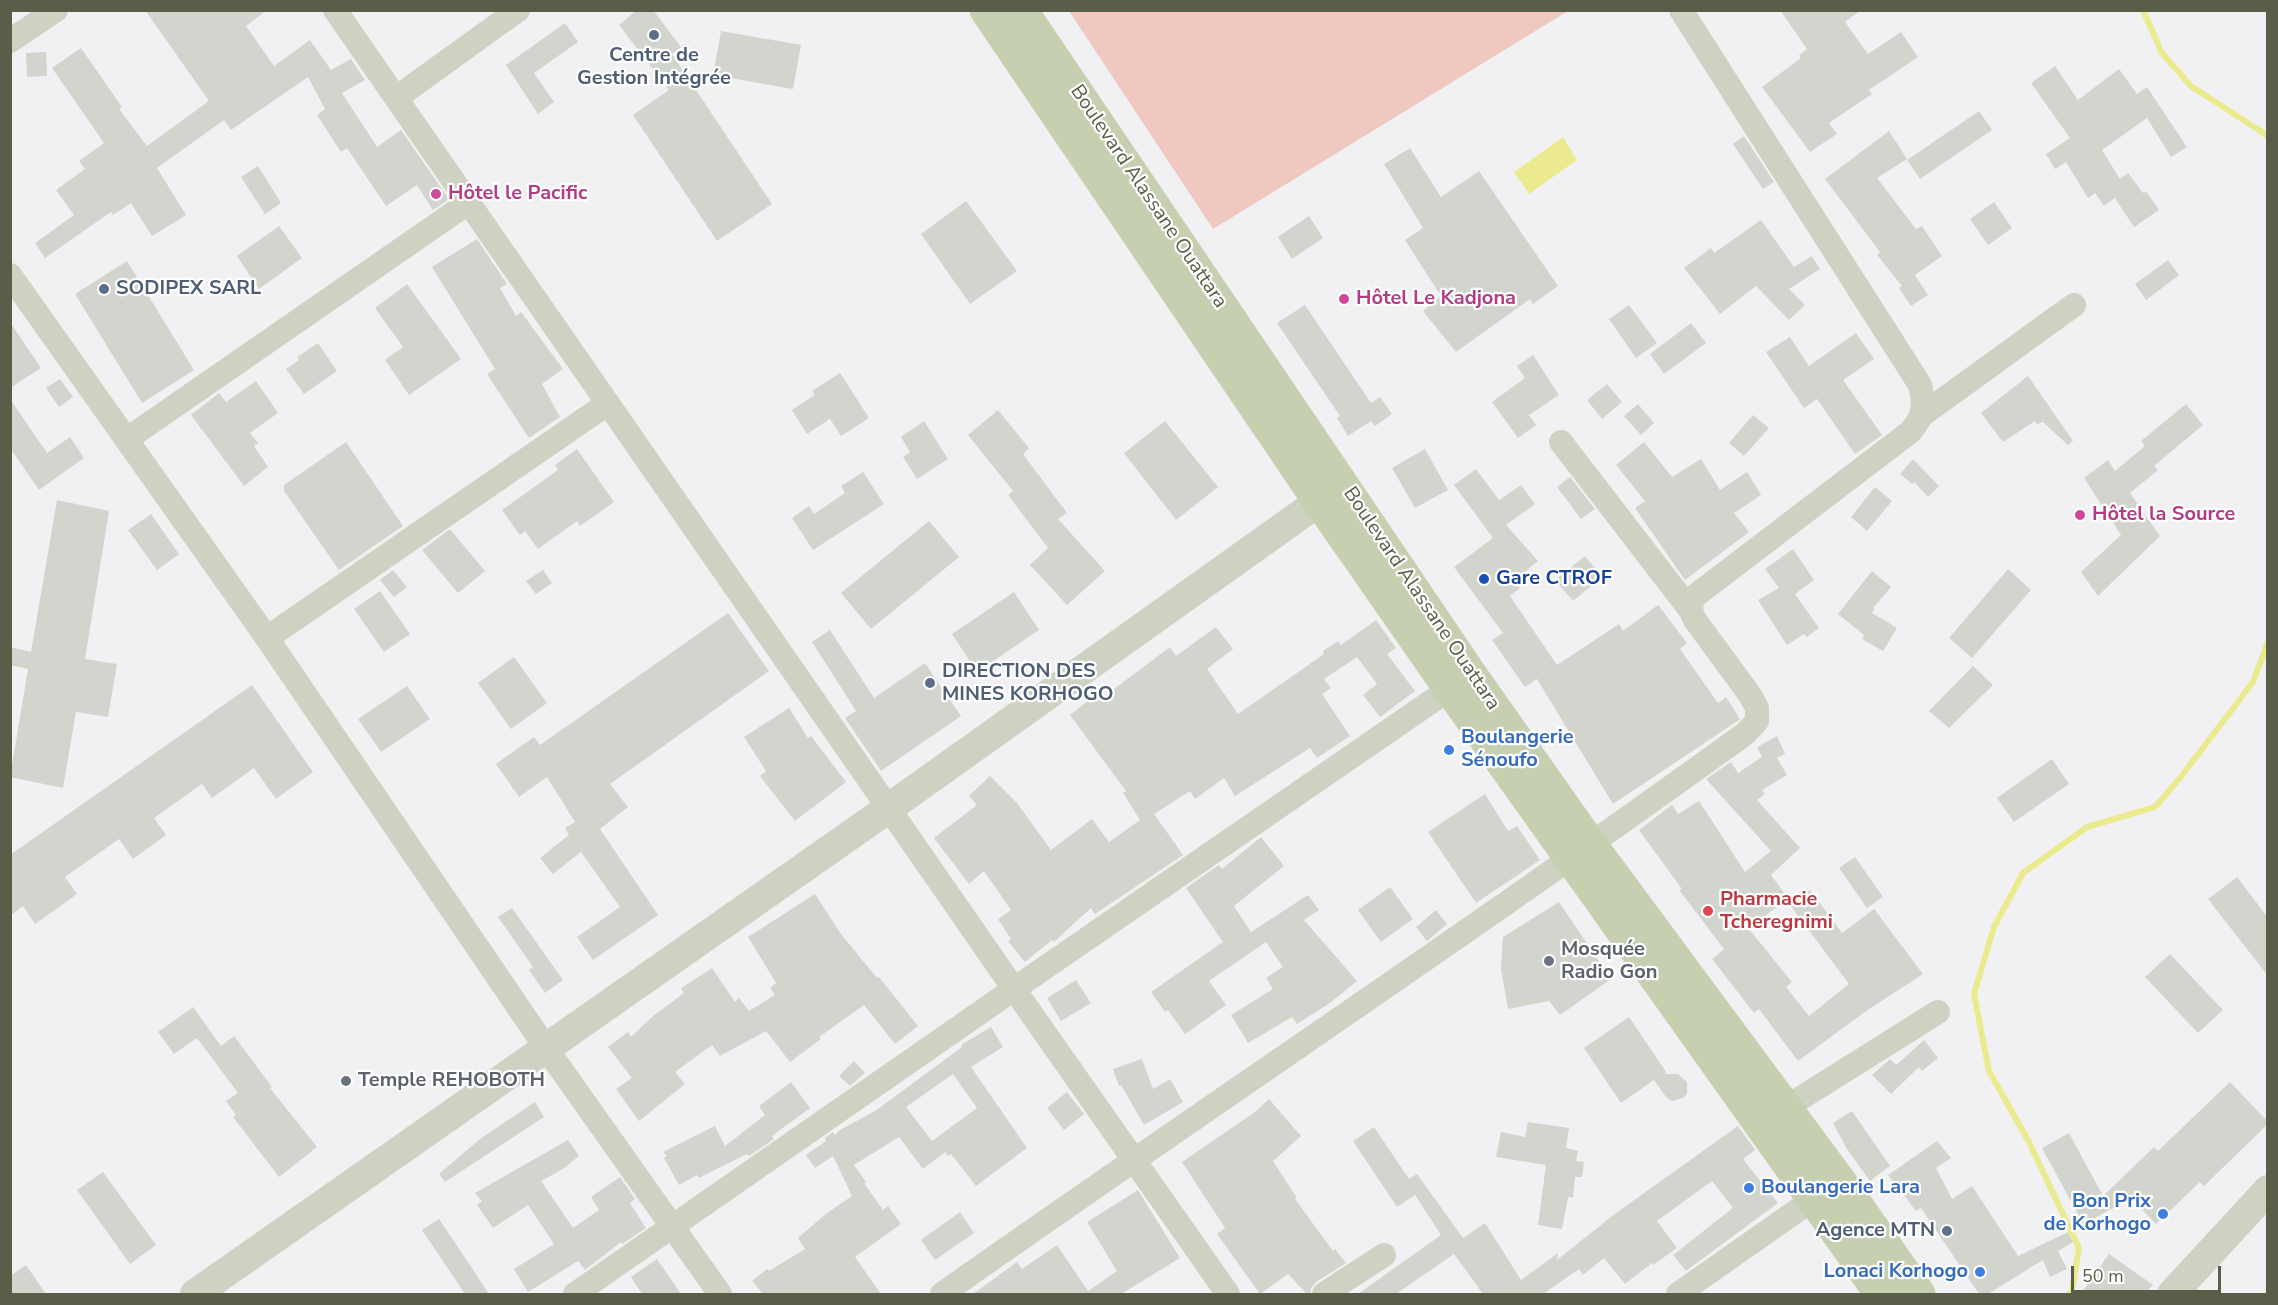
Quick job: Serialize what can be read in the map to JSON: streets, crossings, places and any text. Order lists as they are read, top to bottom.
{
  "streets": {
    "main road": ["Boulevard Alassane Ouattara"]
  },
  "places": [
    "Centre de Gestion Intégrée",
    "Hôtel le Pacific",
    "SODIPEX SARL",
    "Hôtel Le Kadjona",
    "Hôtel la Source",
    "Gare CTROF",
    "DIRECTION DES MINES KORHOGO",
    "Boulangerie Sénoufo",
    "Pharmacie Tcheregnimi",
    "Mosquée Radio Gon",
    "Temple REHOBOTH",
    "Boulangerie Lara",
    "Bon Prix de Korhogo",
    "Agence MTN",
    "Lonaci Korhogo"
  ],
  "scale_bar": "50 m"
}
